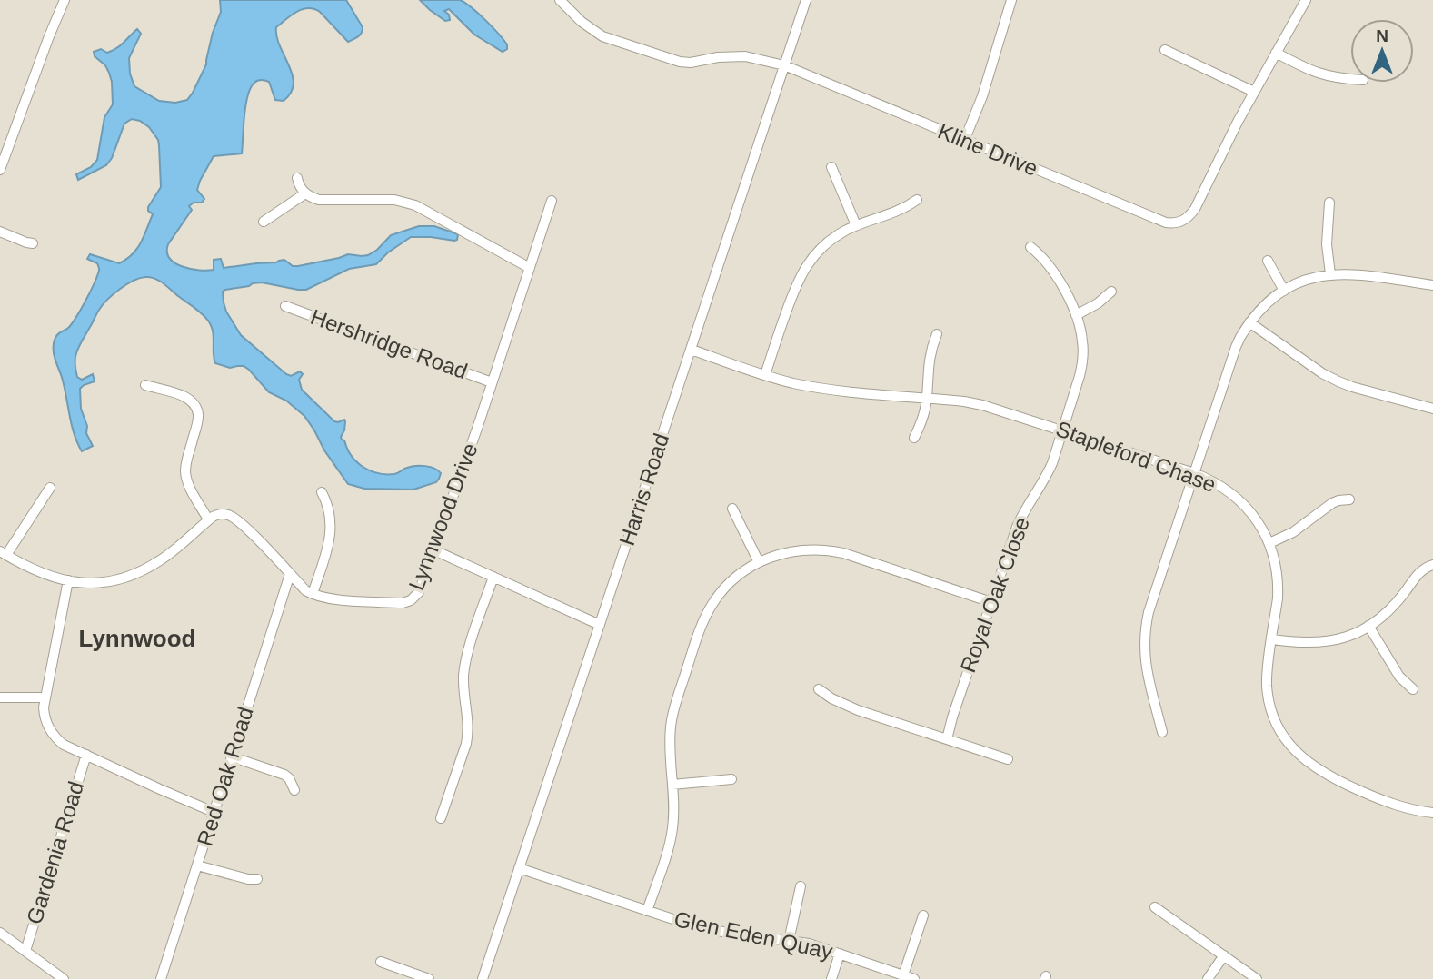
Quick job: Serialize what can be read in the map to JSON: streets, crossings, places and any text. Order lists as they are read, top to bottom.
{
  "streets": {
    "street": [
      "Kline Drive",
      "Hershridge Road",
      "Stapleford Chase",
      "Harris Road",
      "Lynnwood Drive",
      "Royal Oak Close",
      "Red Oak Road",
      "Gardenia Road",
      "Glen Eden Quay"
    ]
  },
  "crossings": [
    ["Kline Drive", "Harris Road"],
    ["Hershridge Road", "Lynnwood Drive"],
    ["Stapleford Chase", "Harris Road"],
    ["Stapleford Chase", "Royal Oak Close"],
    ["Harris Road", "Glen Eden Quay"]
  ],
  "districts": ["Lynnwood"],
  "north": "top"
}
